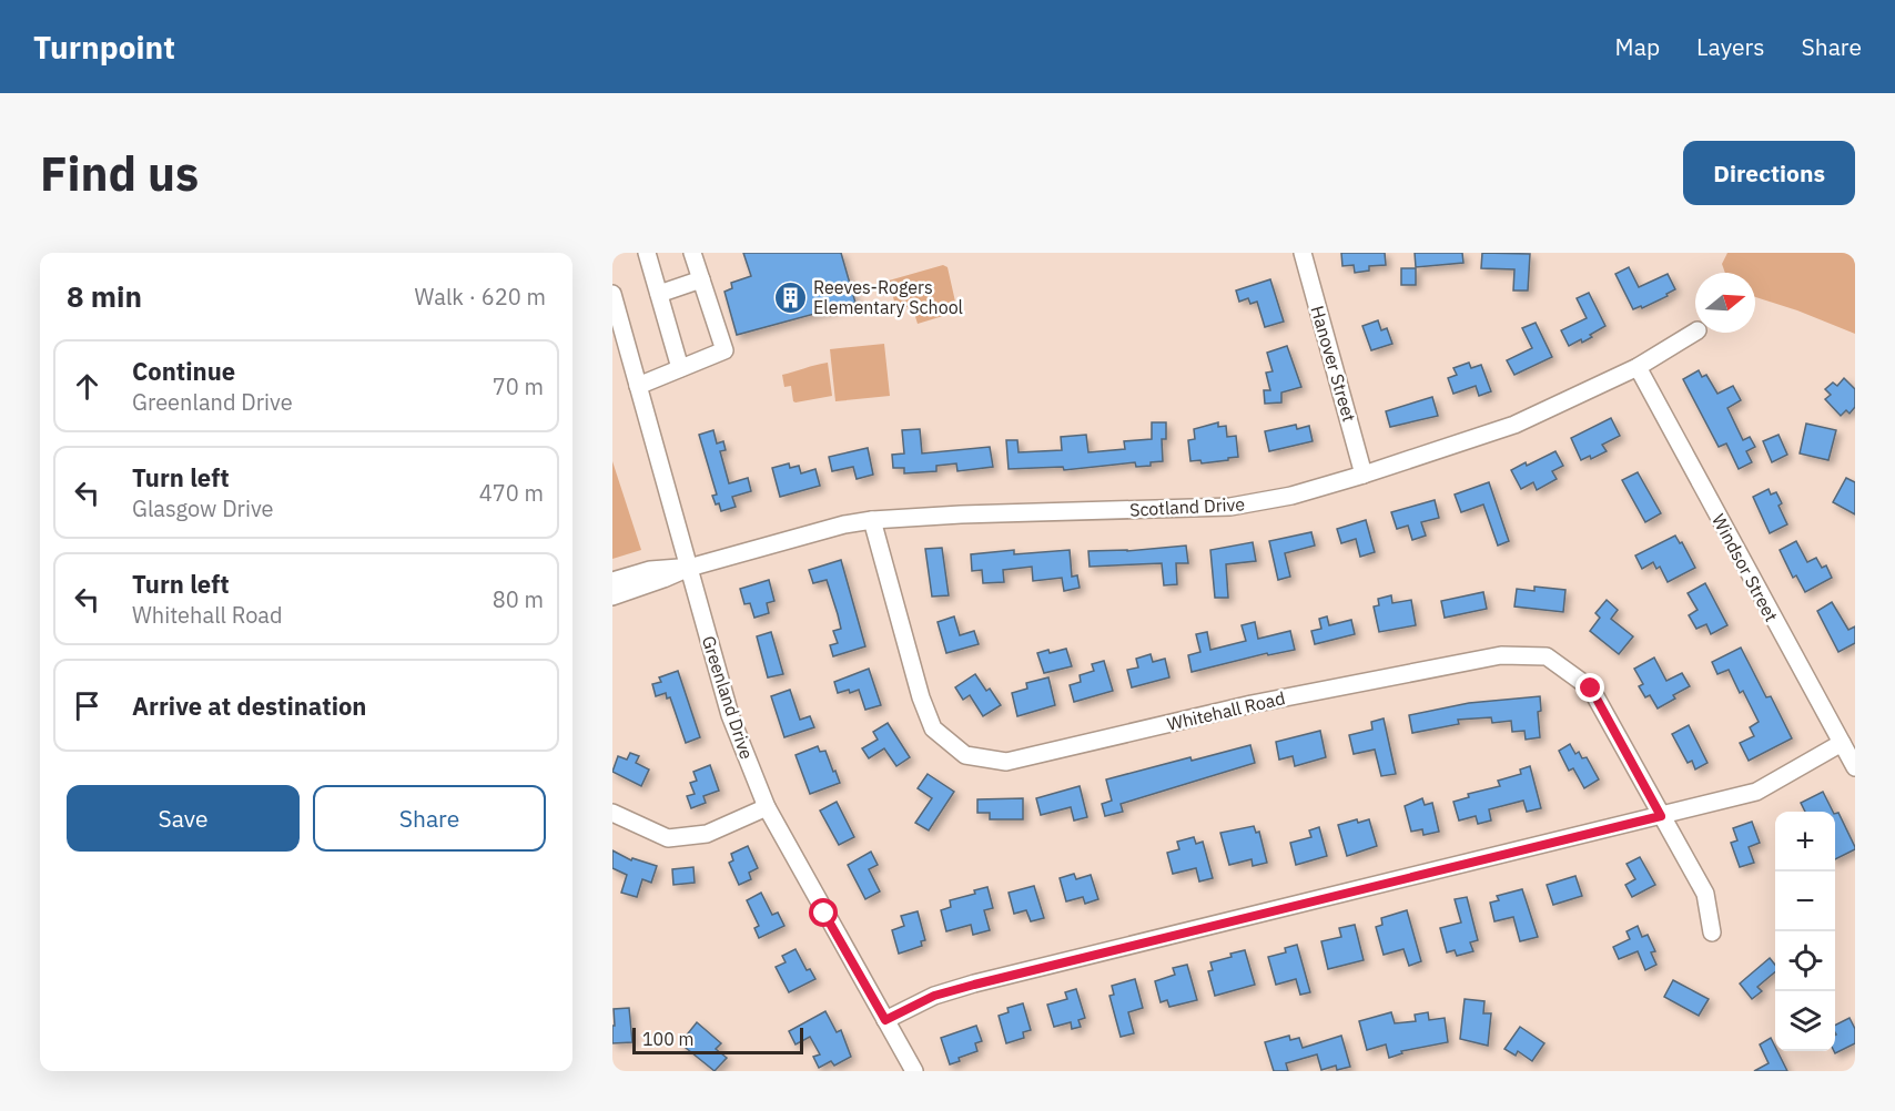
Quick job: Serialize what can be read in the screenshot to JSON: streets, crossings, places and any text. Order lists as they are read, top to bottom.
{
  "streets": {
    "street": [
      "Hanover Street",
      "Scotland Drive",
      "Windsor Street",
      "Greenland Drive",
      "Whitehall Road"
    ]
  },
  "crossings": [
    ["Hanover Street", "Scotland Drive"],
    ["Scotland Drive", "Windsor Street"],
    ["Scotland Drive", "Greenland Drive"],
    ["Scotland Drive", "Whitehall Road"]
  ],
  "places": {
    "building": ["Reeves-Rogers Elementary School"]
  },
  "scale_bar": "100 m",
  "north": "right",
  "page": {
    "header": "Turnpoint",
    "nav": ["Map", "Layers", "Share"],
    "buttons": [
      "Directions",
      ["Save", "Share"]
    ],
    "title": "Find us",
    "heading": ["8 min", "Walk · 620 m"],
    "list": [
      ["Continue", "Greenland Drive", "70 m"],
      ["Turn left", "Glasgow Drive", "470 m"],
      ["Turn left", "Whitehall Road", "80 m"],
      "Arrive at destination"
    ],
    "map_buttons": ["+", "−"],
    "scale": "100 m"
  }
}
